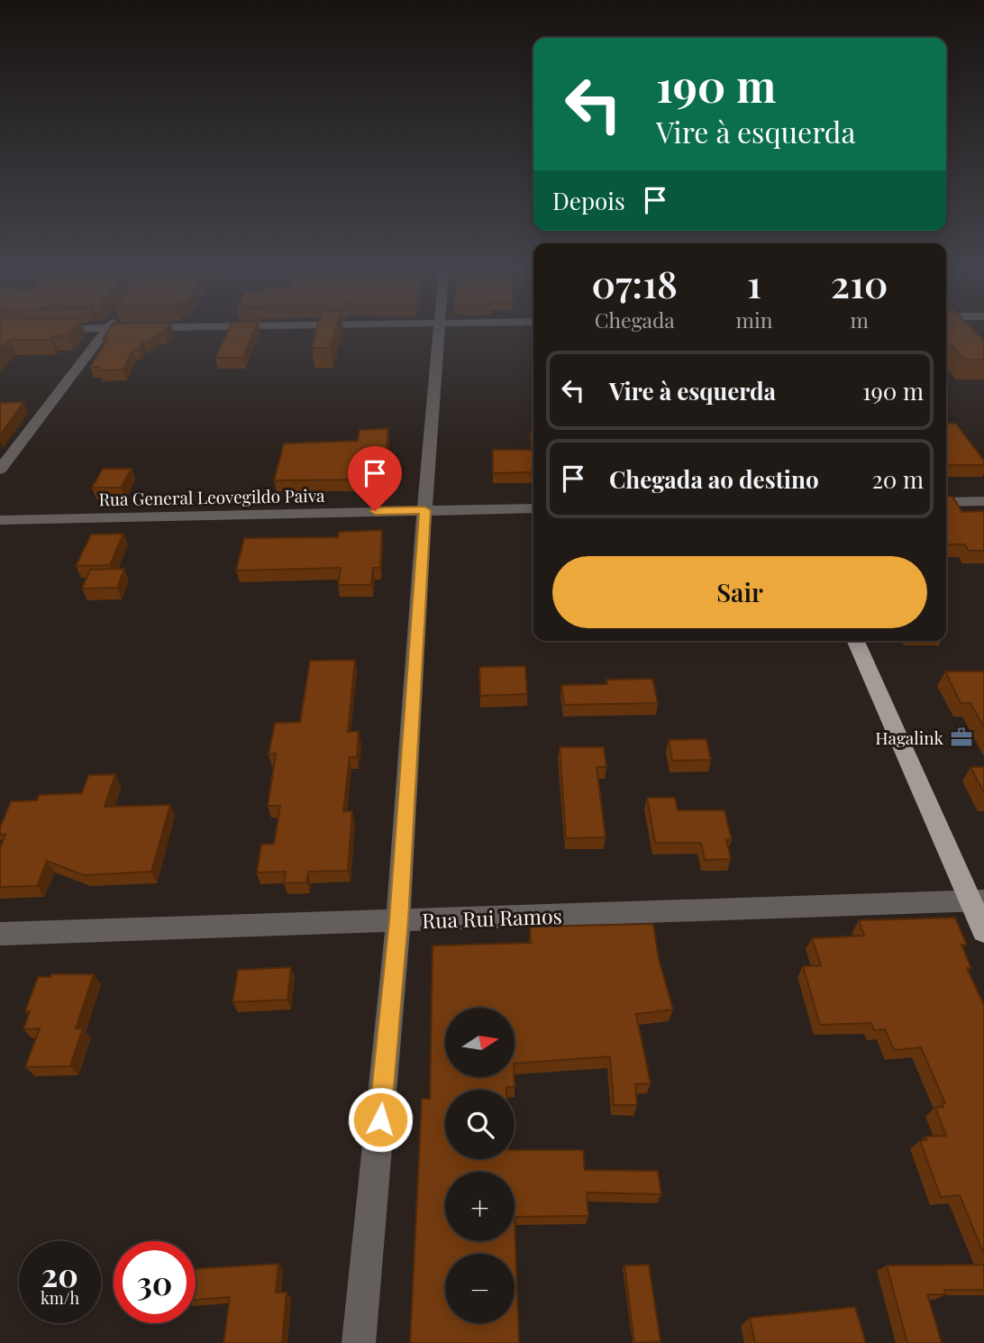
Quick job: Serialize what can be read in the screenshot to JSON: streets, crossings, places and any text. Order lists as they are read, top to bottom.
{
  "streets": {
    "street": ["Rua General Leovegildo Paiva", "Rua Rui Ramos"]
  },
  "places": {
    "office": ["Hagalink"]
  },
  "north": "right",
  "page": {
    "turn": ["190 m", "Vire à esquerda"],
    "then": "Depois",
    "eta": [
      "07:18",
      "Chegada",
      "1",
      "min",
      "210",
      "m"
    ],
    "list": [
      {
        "name": "Vire à esquerda",
        "value": "190 m"
      },
      {
        "name": "Chegada ao destino",
        "value": "20 m"
      }
    ],
    "buttons": "Sair",
    "map_buttons": ["+", "−"],
    "speed": "20 km/h",
    "limit": "30"
  }
}
